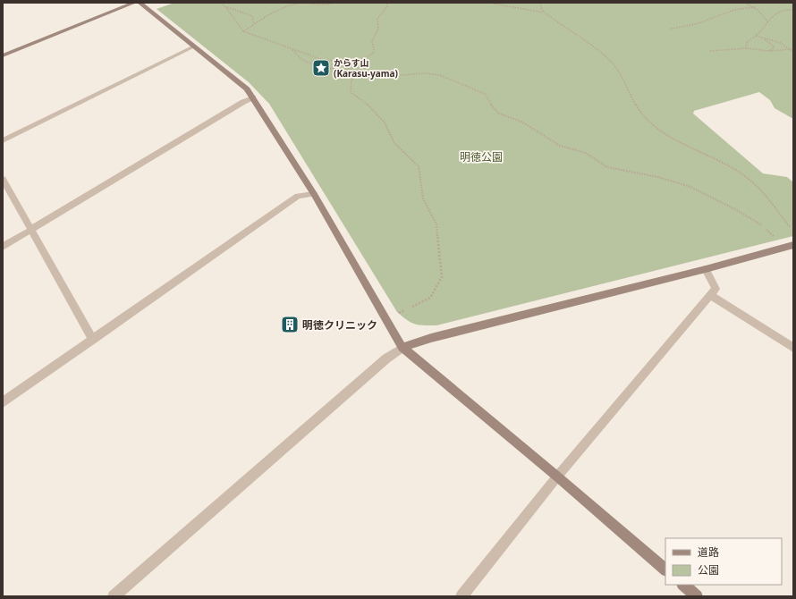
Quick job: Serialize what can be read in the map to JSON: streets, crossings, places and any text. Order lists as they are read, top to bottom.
{
  "parks": ["明徳公園"],
  "places": {
    "place": ["からす山 (Karasu-yama)"],
    "building": ["明徳クリニック"]
  },
  "legend": ["道路", "公園"]
}
